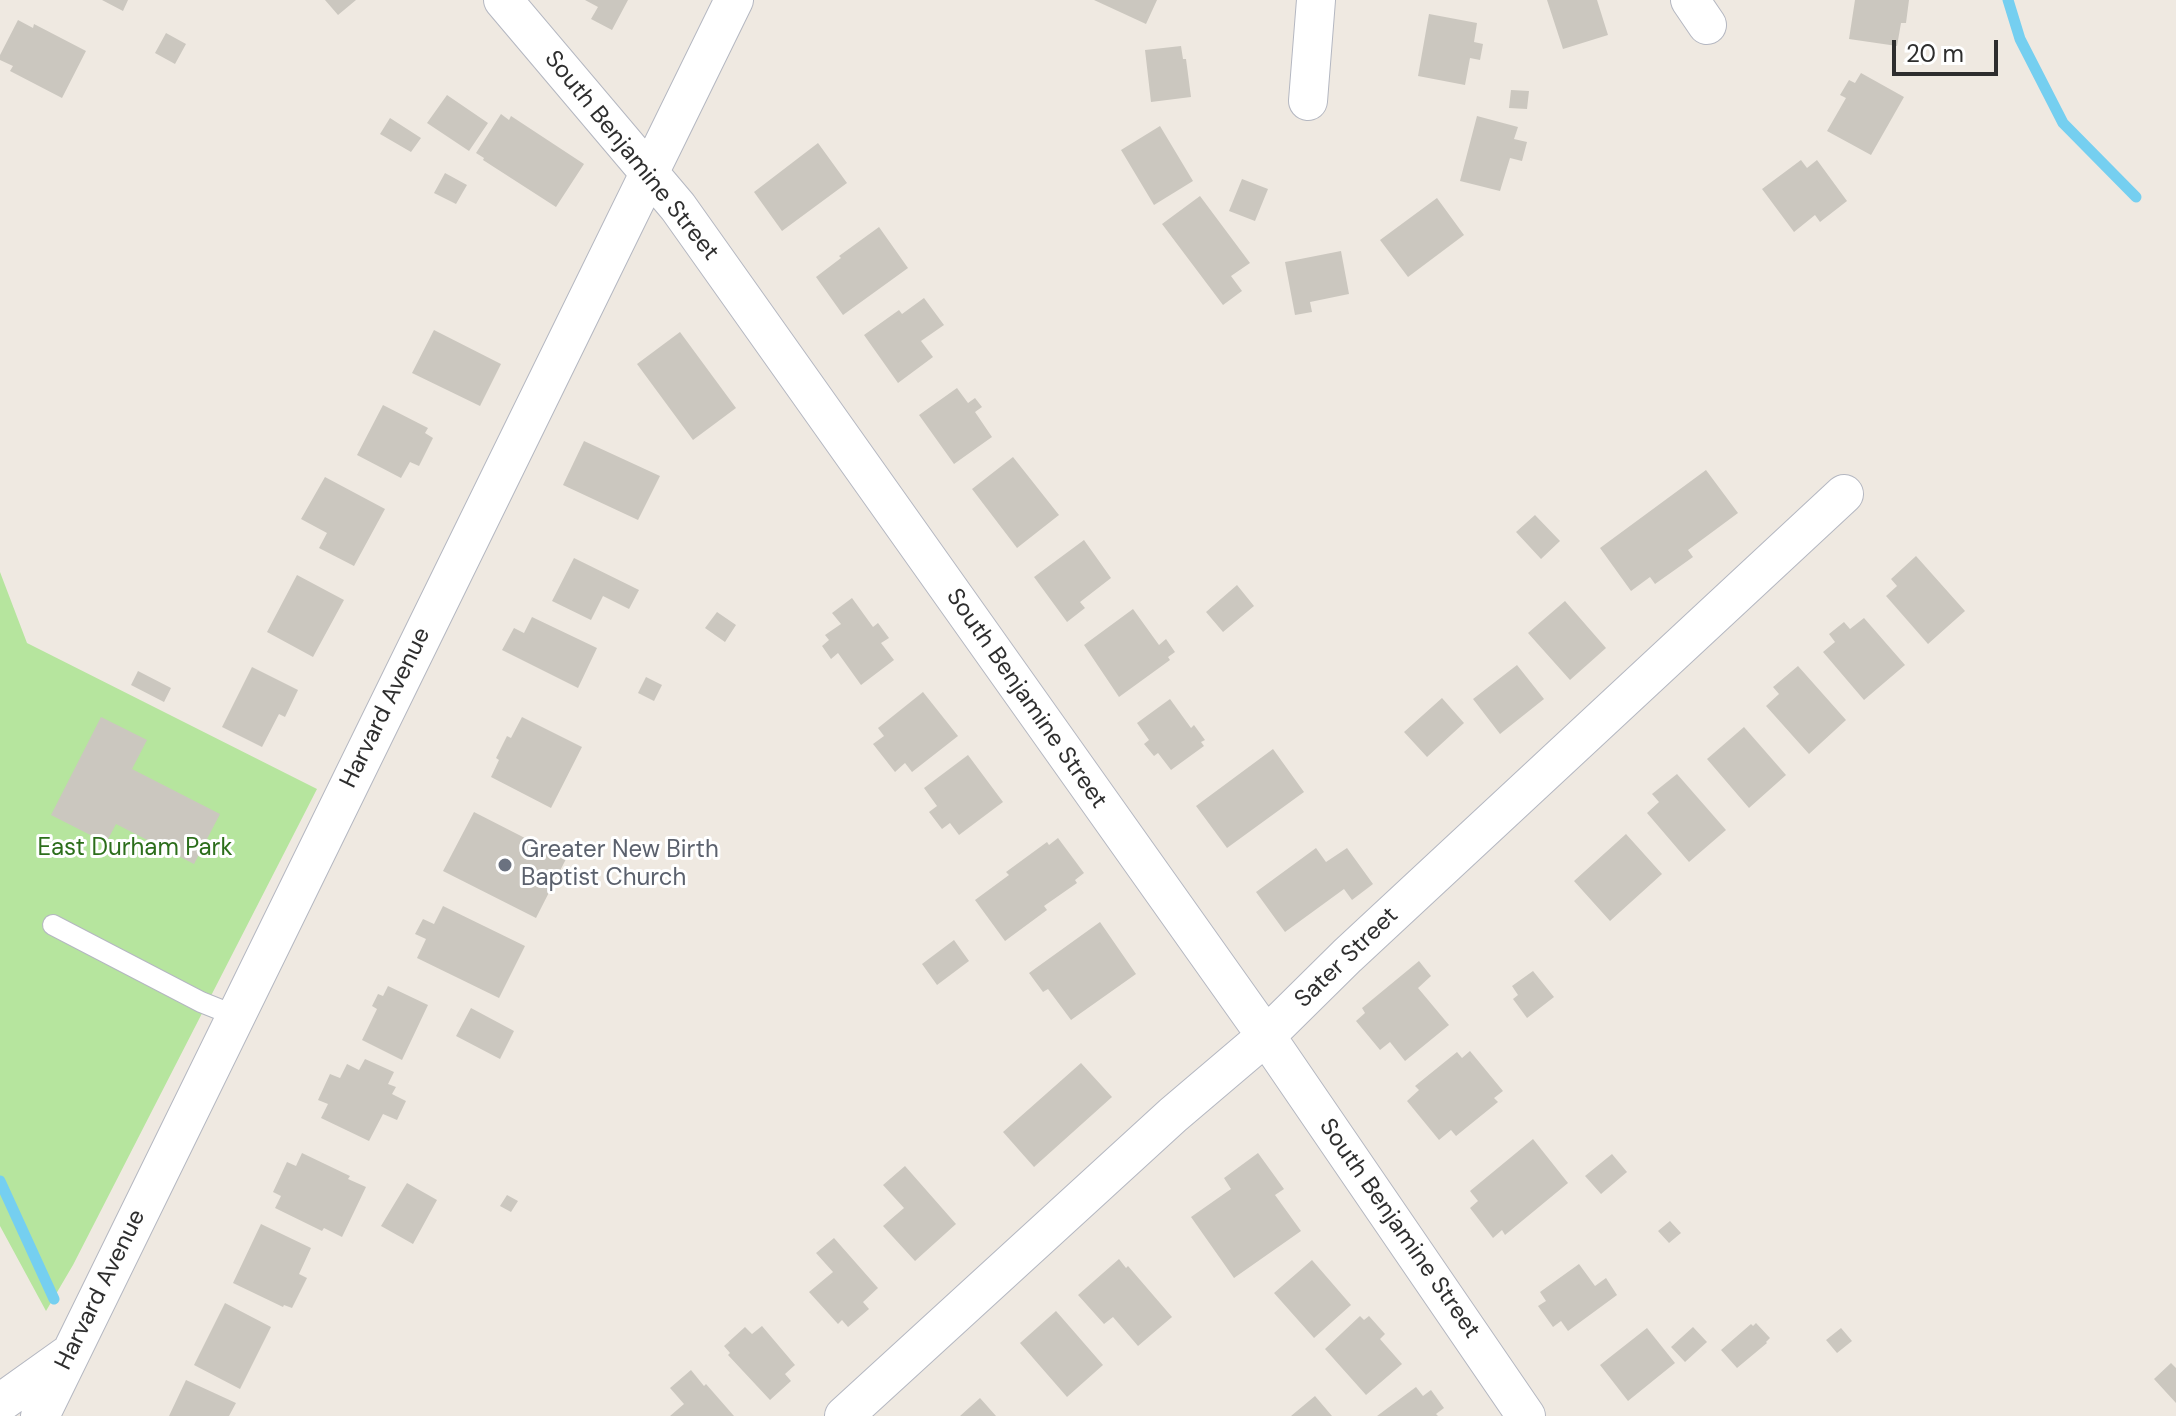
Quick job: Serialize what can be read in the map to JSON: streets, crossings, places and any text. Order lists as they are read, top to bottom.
{
  "streets": {
    "street": ["South Benjamine Street", "Harvard Avenue", "Sater Street"]
  },
  "crossings": [
    ["South Benjamine Street", "Harvard Avenue"],
    ["South Benjamine Street", "Sater Street"]
  ],
  "parks": ["East Durham Park"],
  "places": ["Greater New Birth Baptist Church"],
  "scale_bar": "20 m"
}
